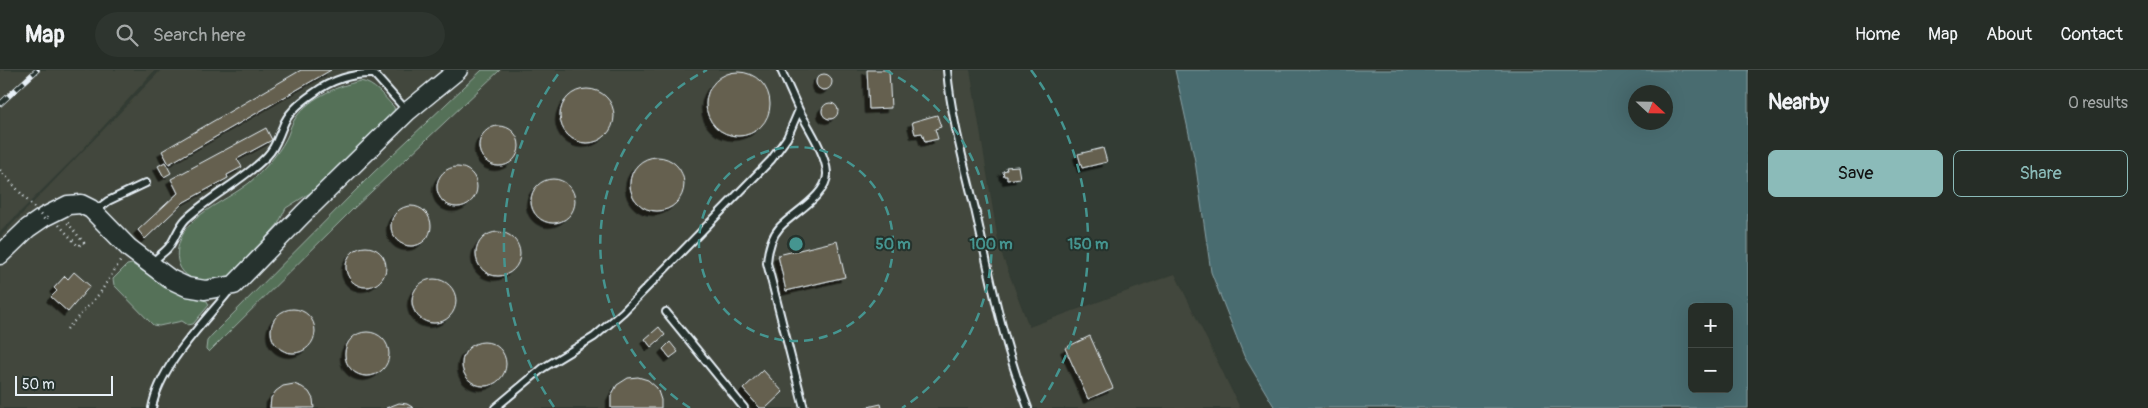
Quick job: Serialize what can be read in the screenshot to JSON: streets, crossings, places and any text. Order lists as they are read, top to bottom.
{
  "scale_bar": "50 m",
  "north": "right",
  "page": {
    "header": "Map",
    "search": "Search here",
    "nav": [
      "Home",
      "Map",
      "About",
      "Contact"
    ],
    "heading": ["Nearby", "0 results"],
    "buttons": ["Save", "Share"],
    "map_buttons": ["+", "−"],
    "scale": "50 m"
  },
  "rings": ["50 m", "100 m", "150 m"]
}
